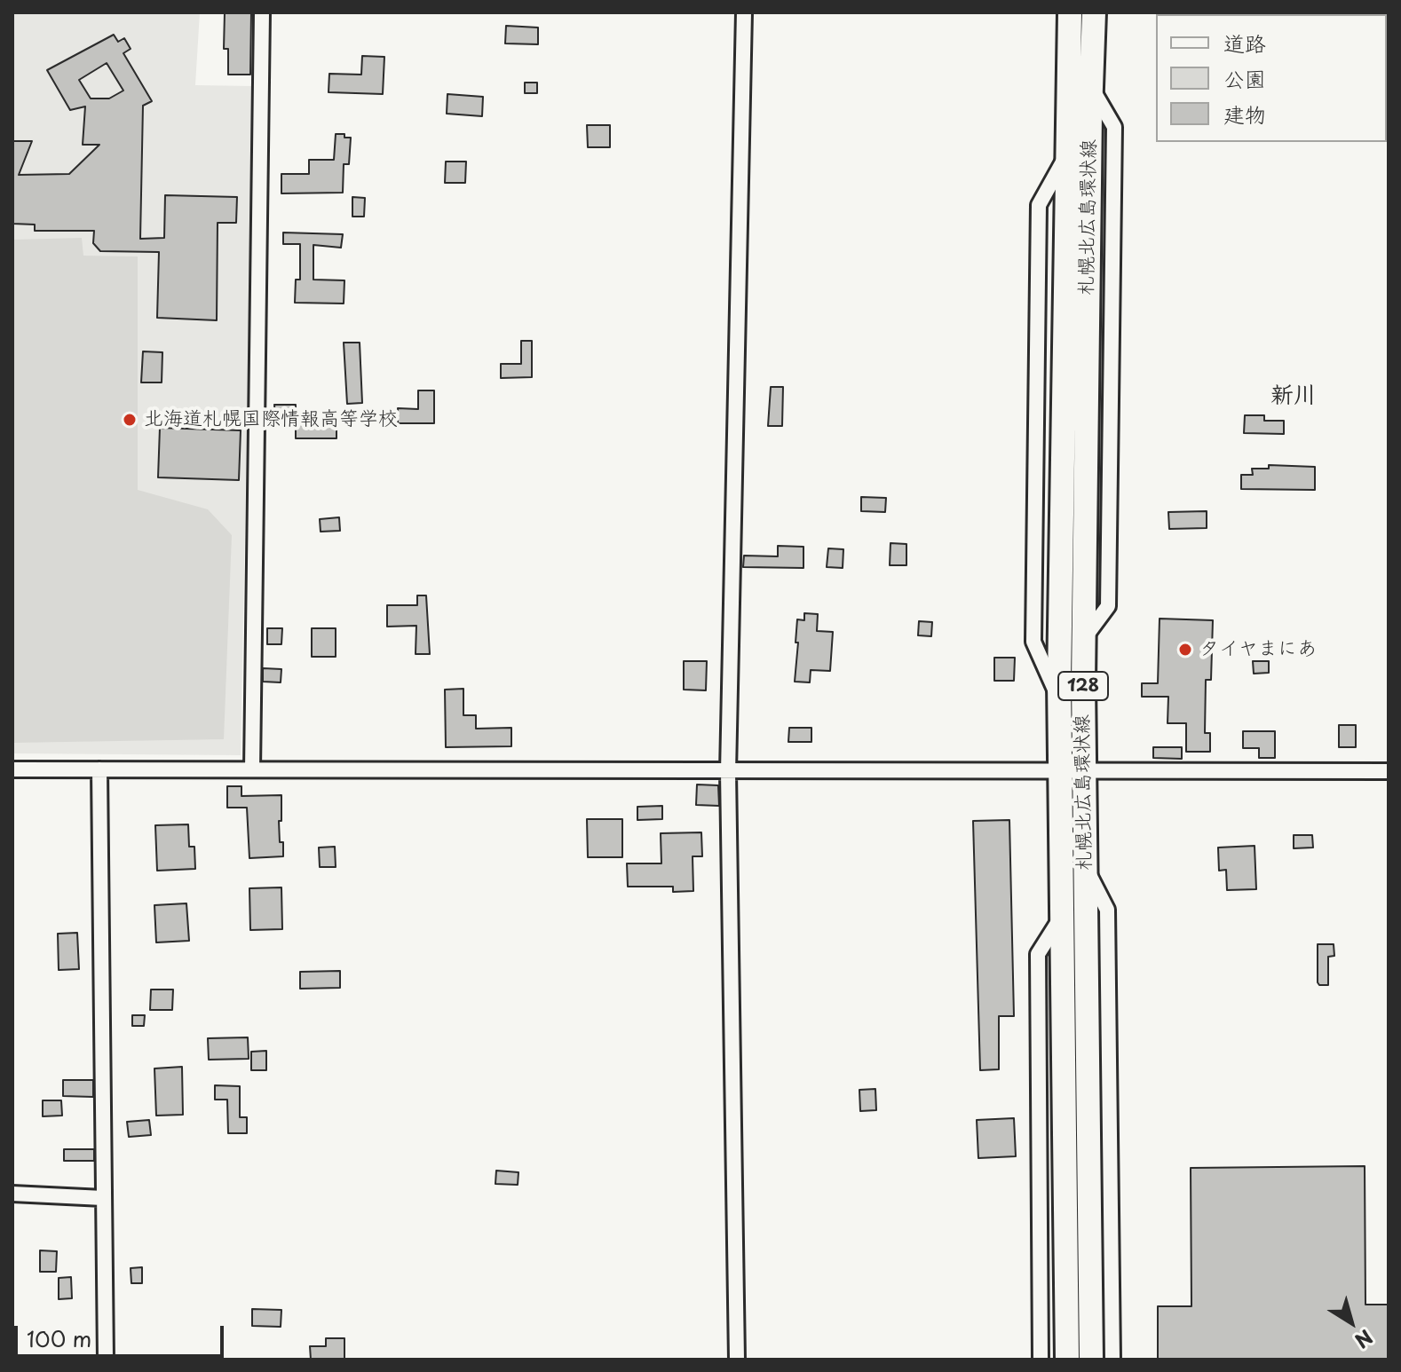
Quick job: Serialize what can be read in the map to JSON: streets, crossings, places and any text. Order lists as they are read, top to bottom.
{
  "streets": {
    "main road": ["札幌北広島環状線", "128"]
  },
  "districts": ["新川"],
  "places": ["北海道札幌国際情報高等学校", "タイヤまにあ"],
  "legend": ["道路", "公園", "建物"],
  "scale_bar": "100 m",
  "north": "bottom right"
}
